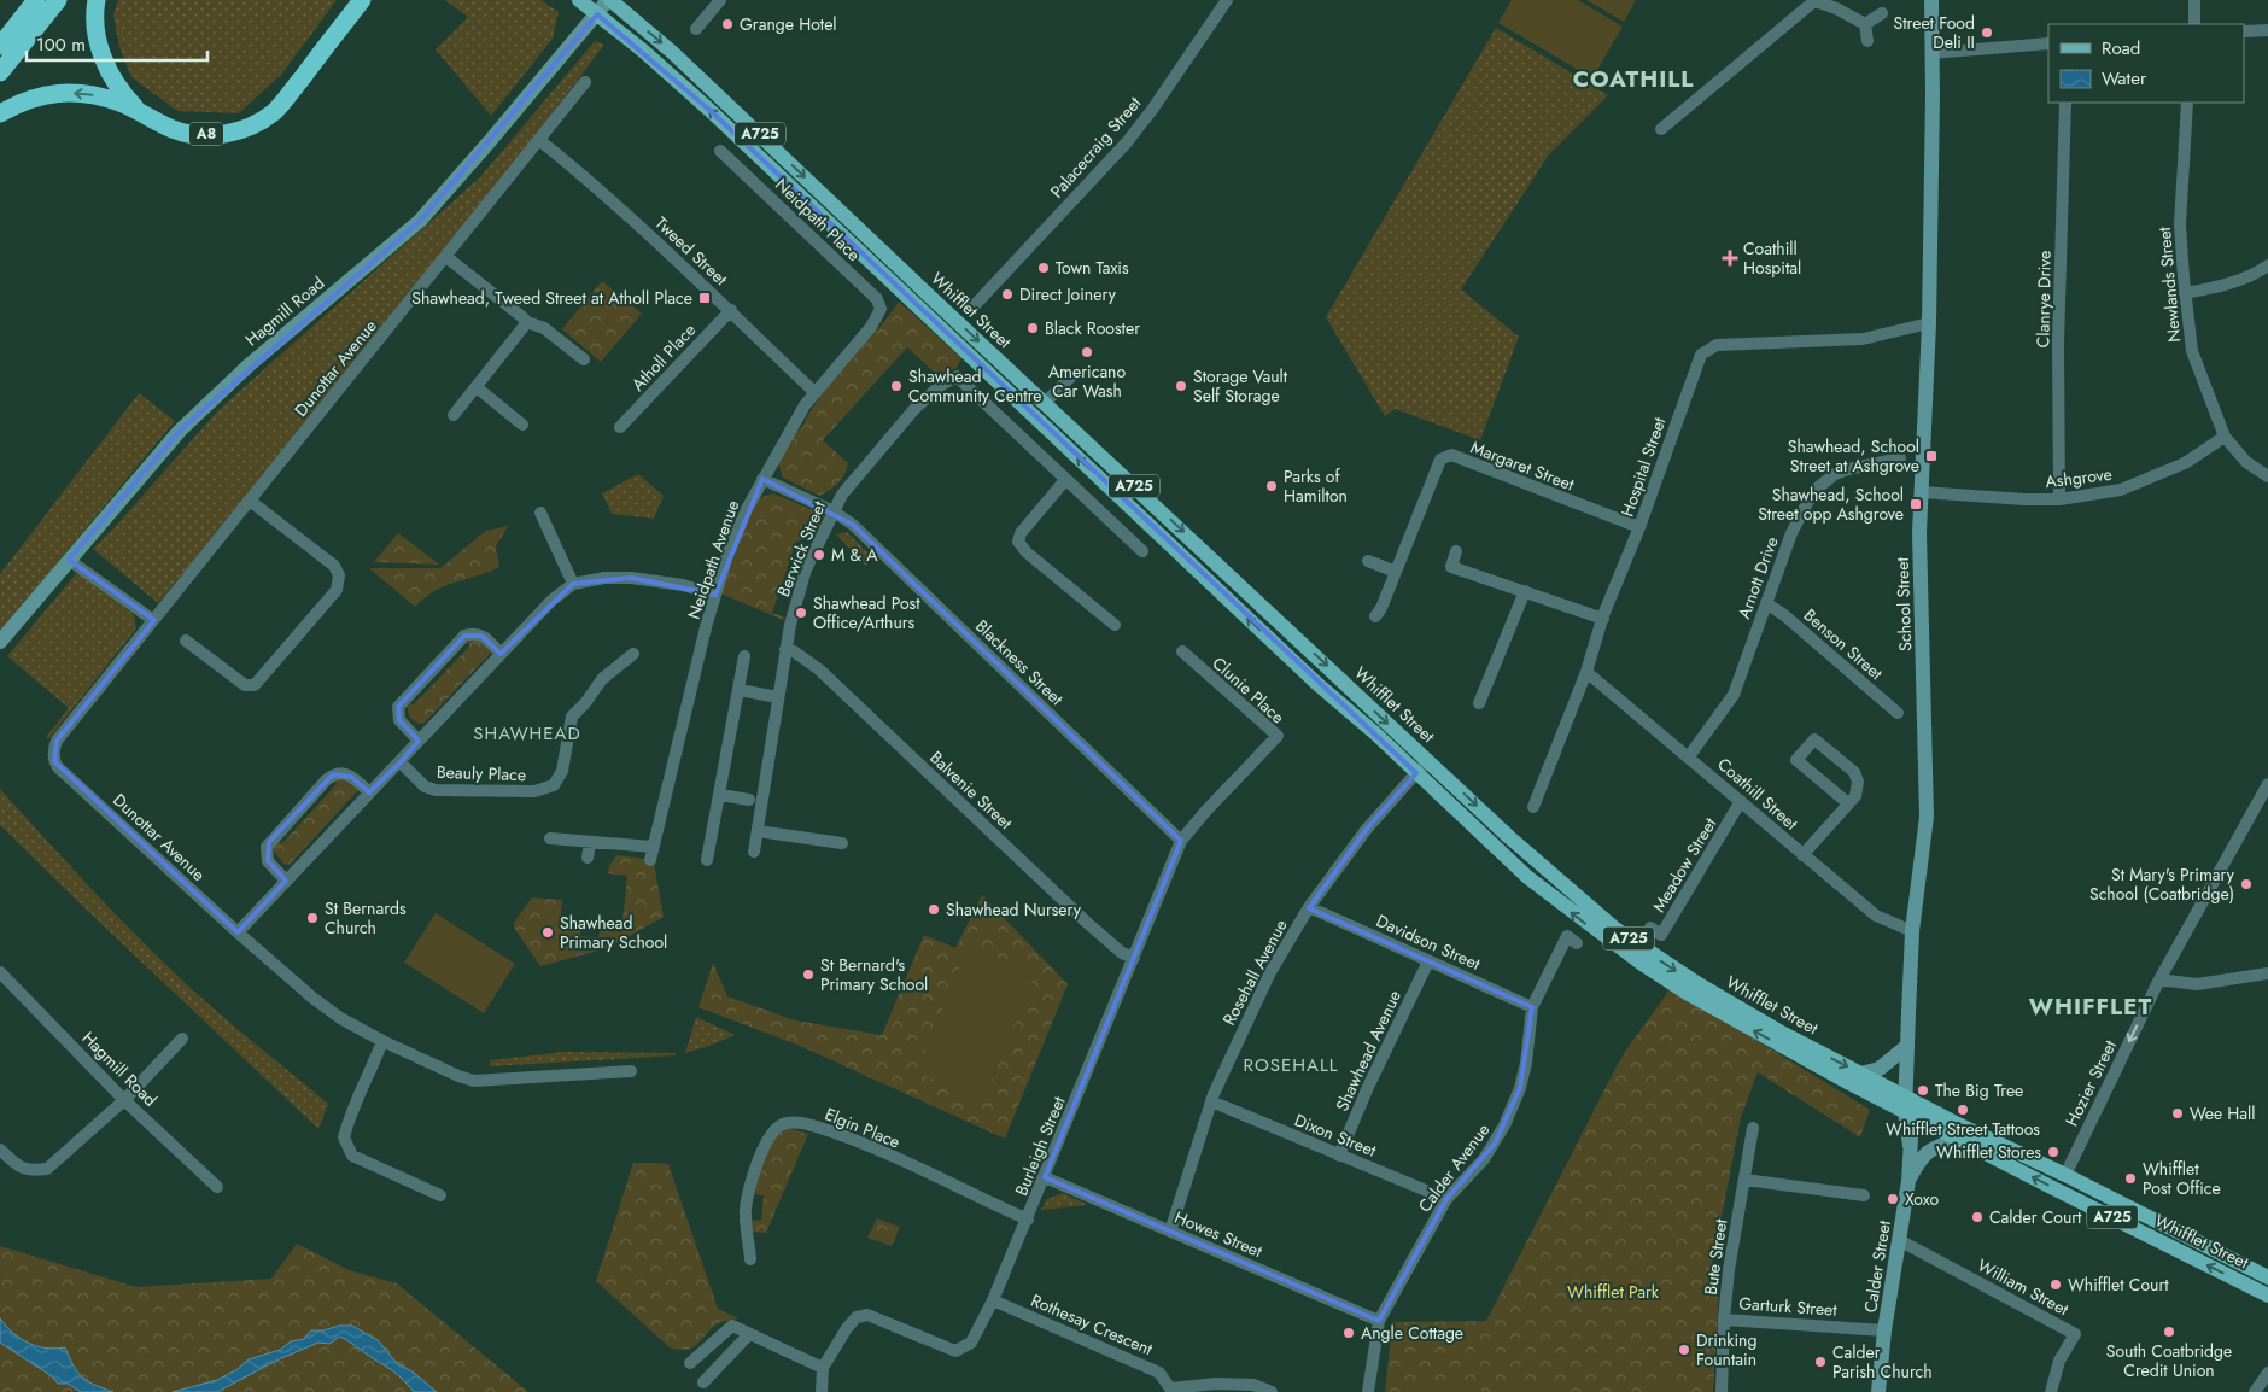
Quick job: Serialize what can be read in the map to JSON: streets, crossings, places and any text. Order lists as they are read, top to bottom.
{
  "streets": {
    "highway": ["A8"],
    "main road": ["A725", "Whifflet Street"],
    "street": [
      "Palacecraig Street",
      "Neidpath Place",
      "Tweed Street",
      "Newlands Street",
      "Clanrye Drive",
      "Hagmill Road",
      "Atholl Place",
      "Dunottar Avenue",
      "Margaret Street",
      "Hospital Street",
      "Ashgrove",
      "Berwick Street",
      "Neidpath Avenue",
      "Arnott Drive",
      "School Street",
      "Benson Street",
      "Blackness Street",
      "Clunie Place",
      "Beauly Place",
      "Balvenie Street",
      "Coathill Street",
      "Meadow Street",
      "Davidson Street",
      "Rosehall Avenue",
      "Shawhead Avenue",
      "Hozier Street",
      "Elgin Place",
      "Dixon Street",
      "Burleigh Street",
      "Calder Avenue",
      "Howes Street",
      "Bute Street",
      "Calder Street",
      "William Street",
      "Garturk Street",
      "Rothesay Crescent"
    ]
  },
  "crossings": [
    ["A725", "Whifflet Street"],
    ["A725", "Hagmill Road"],
    ["Neidpath Place", "Neidpath Avenue"],
    ["Tweed Street", "Atholl Place"],
    ["Tweed Street", "Dunottar Avenue"],
    ["Tweed Street", "Neidpath Avenue"],
    ["Newlands Street", "Ashgrove"],
    ["Clanrye Drive", "Ashgrove"],
    ["Whifflet Street", "Hagmill Road"],
    ["Whifflet Street", "School Street"],
    ["Whifflet Street", "Rosehall Avenue"],
    ["Whifflet Street", "Hozier Street"],
    ["Whifflet Street", "Calder Street"],
    ["Margaret Street", "Hospital Street"],
    ["Hospital Street", "School Street"],
    ["Hospital Street", "Coathill Street"],
    ["Ashgrove", "School Street"],
    ["Berwick Street", "Blackness Street"],
    ["Berwick Street", "Balvenie Street"],
    ["Neidpath Avenue", "Blackness Street"],
    ["Arnott Drive", "Benson Street"],
    ["Arnott Drive", "Coathill Street"],
    ["School Street", "Coathill Street"],
    ["School Street", "Calder Street"],
    ["Blackness Street", "Burleigh Street"],
    ["Clunie Place", "Burleigh Street"],
    ["Balvenie Street", "Burleigh Street"],
    ["Coathill Street", "Meadow Street"],
    ["Davidson Street", "Rosehall Avenue"],
    ["Davidson Street", "Shawhead Avenue"],
    ["Davidson Street", "Calder Avenue"],
    ["Rosehall Avenue", "Dixon Street"],
    ["Rosehall Avenue", "Howes Street"],
    ["Shawhead Avenue", "Dixon Street"],
    ["Elgin Place", "Burleigh Street"],
    ["Dixon Street", "Calder Avenue"],
    ["Burleigh Street", "Howes Street"],
    ["Burleigh Street", "Rothesay Crescent"],
    ["Calder Avenue", "Howes Street"],
    ["Bute Street", "Garturk Street"],
    ["Calder Street", "William Street"],
    ["Calder Street", "Garturk Street"]
  ],
  "one_way": ["Hozier Street"],
  "districts": [
    "COATHILL",
    "SHAWHEAD",
    "WHIFFLET",
    "ROSEHALL"
  ],
  "parks": ["Whifflet Park"],
  "places": {
    "other": [
      "Grange Hotel",
      "Street Food Deli II",
      "Town Taxis",
      "Direct Joinery",
      "Black Rooster",
      "Americano Car Wash",
      "Shawhead Community Centre",
      "Storage Vault Self Storage",
      "Parks of Hamilton",
      "M & A",
      "Shawhead Post Office/Arthurs",
      "St Mary's Primary School (Coatbridge)",
      "Shawhead Nursery",
      "St Bernards Church",
      "Shawhead Primary School",
      "St Bernard's Primary School",
      "The Big Tree",
      "Whifflet Street Tattoos",
      "Wee Hall",
      "Whifflet Stores",
      "Whifflet Post Office",
      "Xoxo",
      "Calder Court",
      "Whifflet Court",
      "South Coatbridge Credit Union",
      "Angle Cottage",
      "Drinking Fountain",
      "Calder Parish Church"
    ],
    "health": ["Coathill Hospital"],
    "transit": ["Shawhead, Tweed Street at Atholl Place", "Shawhead, School Street at Ashgrove", "Shawhead, School Street opp Ashgrove"]
  },
  "legend": ["Road", "Water"],
  "scale_bar": "100 m"
}
